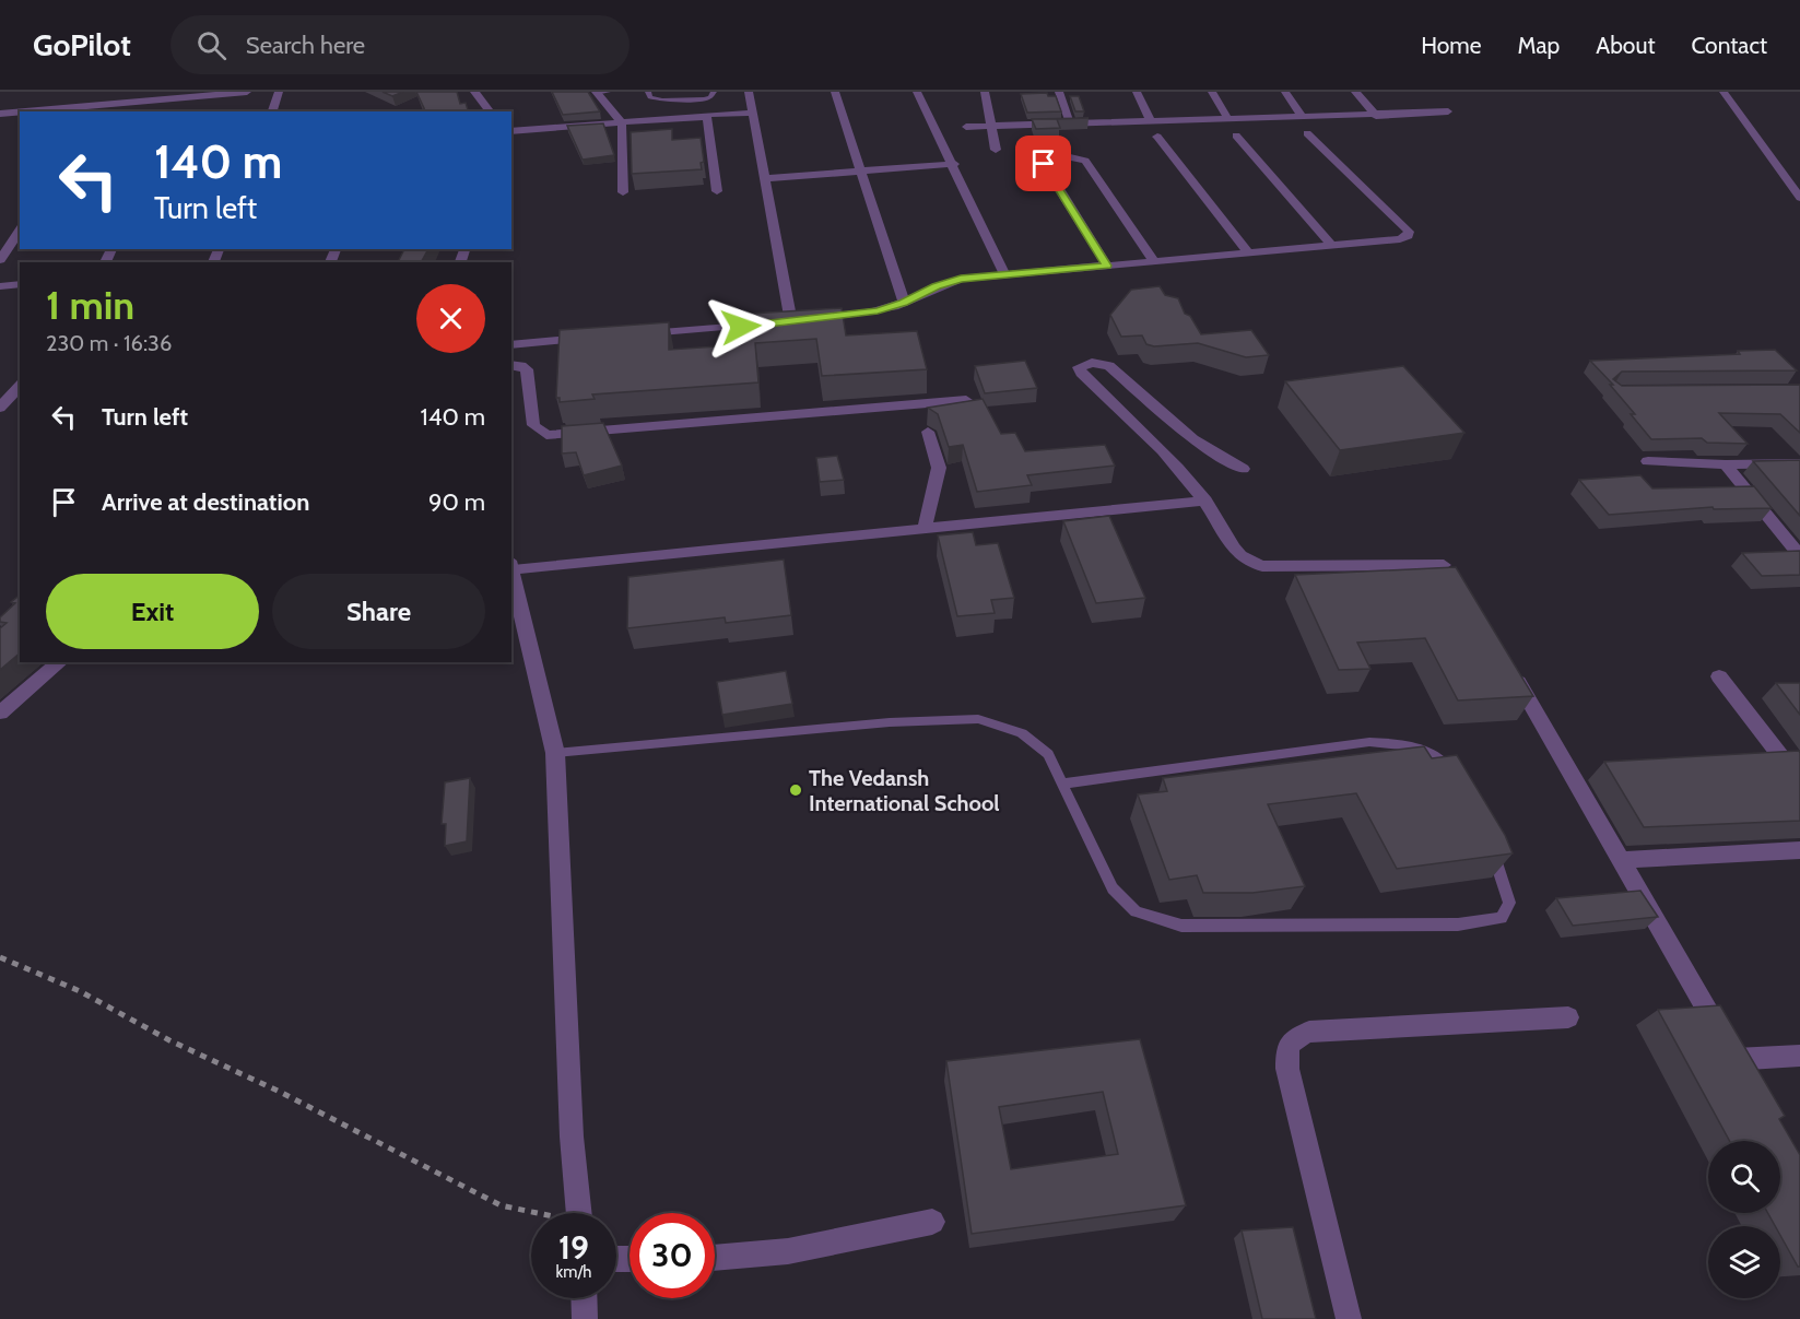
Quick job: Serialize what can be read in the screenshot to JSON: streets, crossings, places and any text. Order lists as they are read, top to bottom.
{
  "places": ["The Vedansh International School"],
  "page": {
    "header": "GoPilot",
    "search": "Search here",
    "nav": [
      "Home",
      "Map",
      "About",
      "Contact"
    ],
    "turn": ["140 m", "Turn left"],
    "heading": ["1 min", "230 m · 16:36"],
    "list": [
      {
        "name": "Turn left",
        "value": "140 m"
      },
      {
        "name": "Arrive at destination",
        "value": "90 m"
      }
    ],
    "buttons": ["Exit", "Share"],
    "speed": "19 km/h",
    "limit": "30"
  }
}
